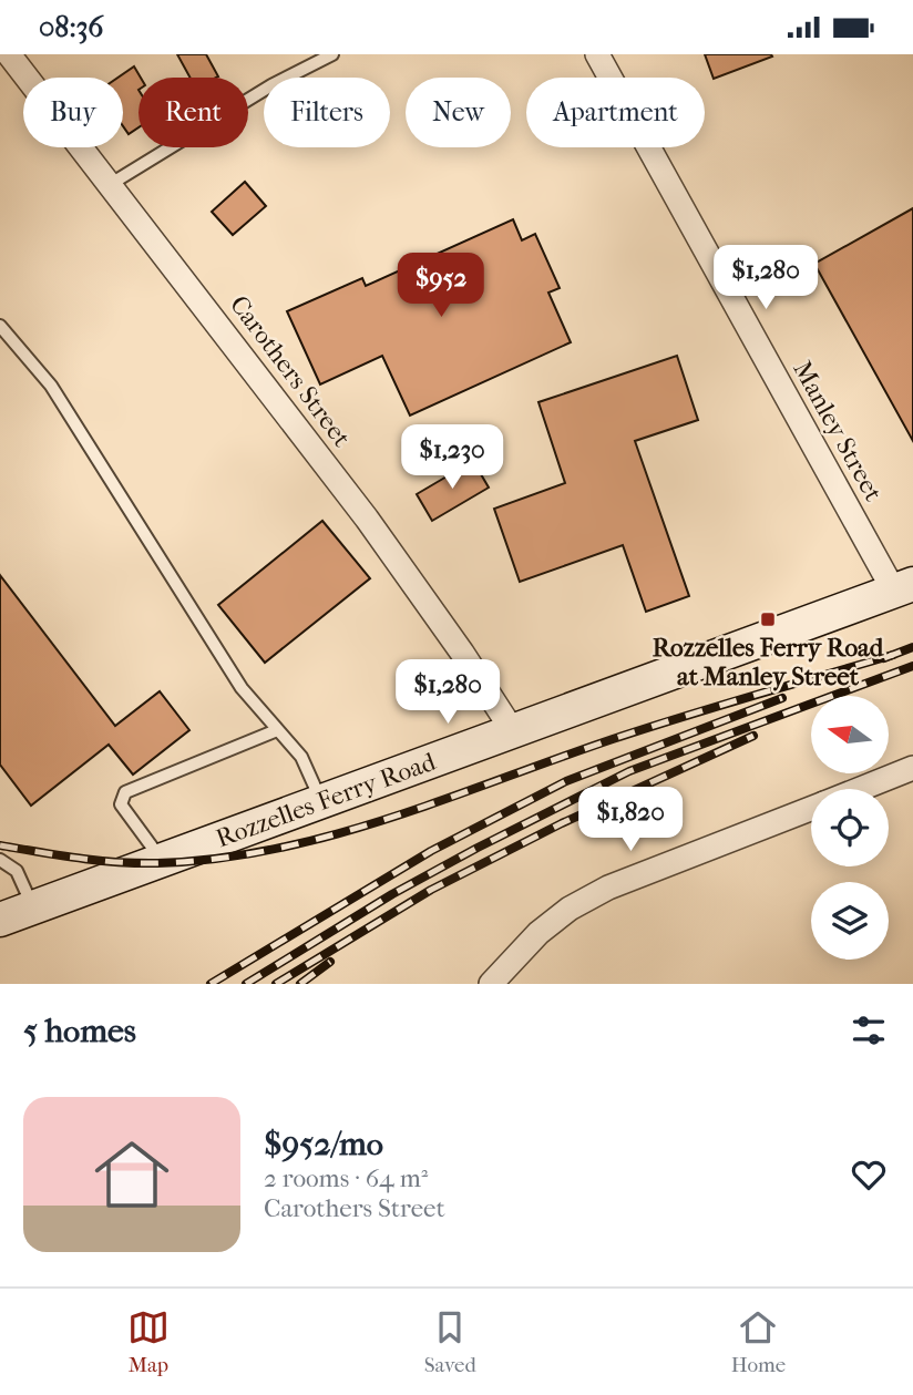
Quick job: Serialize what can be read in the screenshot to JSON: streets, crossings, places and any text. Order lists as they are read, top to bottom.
{
  "streets": {
    "street": ["Carothers Street", "Manley Street", "Rozzelles Ferry Road"]
  },
  "crossings": [
    ["Carothers Street", "Rozzelles Ferry Road"],
    ["Manley Street", "Rozzelles Ferry Road"]
  ],
  "places": {
    "transit": ["Rozzelles Ferry Road at Manley Street"]
  },
  "north": "left",
  "page": {
    "status": "08:36",
    "chip": [
      "Buy",
      "Rent",
      "Filters",
      "New",
      "Apartment"
    ],
    "price": [
      "$1,280",
      "$952",
      "$1,230",
      "$1,280",
      "$1,820"
    ],
    "heading": "5 homes",
    "list": [
      {
        "name": "$952/mo",
        "note": "2 rooms · 64 m² · Carothers Street"
      }
    ],
    "tabs": ["Map", "Saved", "Home"]
  }
}
